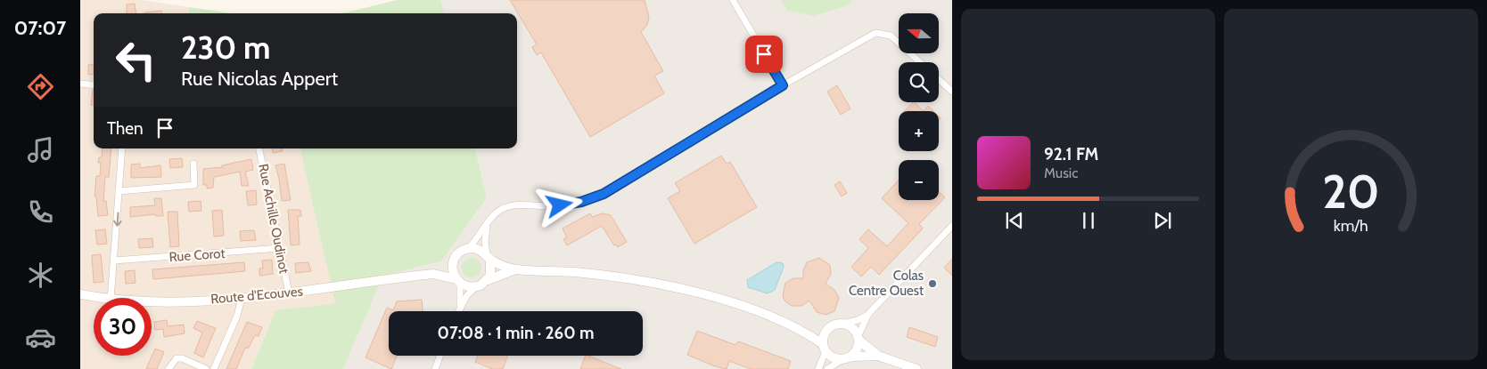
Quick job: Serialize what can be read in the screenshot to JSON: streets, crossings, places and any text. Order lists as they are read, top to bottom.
{
  "streets": {
    "main road": ["Route d'Ecouves"],
    "street": ["Rue Achille Oudinot", "Rue Corot"]
  },
  "crossings": [
    ["Rue Achille Oudinot", "Rue Corot"],
    ["Rue Achille Oudinot", "Route d'Ecouves"]
  ],
  "places": ["Colas Centre Ouest"],
  "north": "left",
  "page": {
    "tabs": "07:07",
    "map_buttons": ["+", "−"],
    "turn": ["230 m", "Rue Nicolas Appert"],
    "then": "Then",
    "song": ["92.1 FM", "Music"],
    "limit": "30",
    "trip": "07:08 · 1 min · 260 m",
    "gauge": ["20", "km/h"]
  }
}
